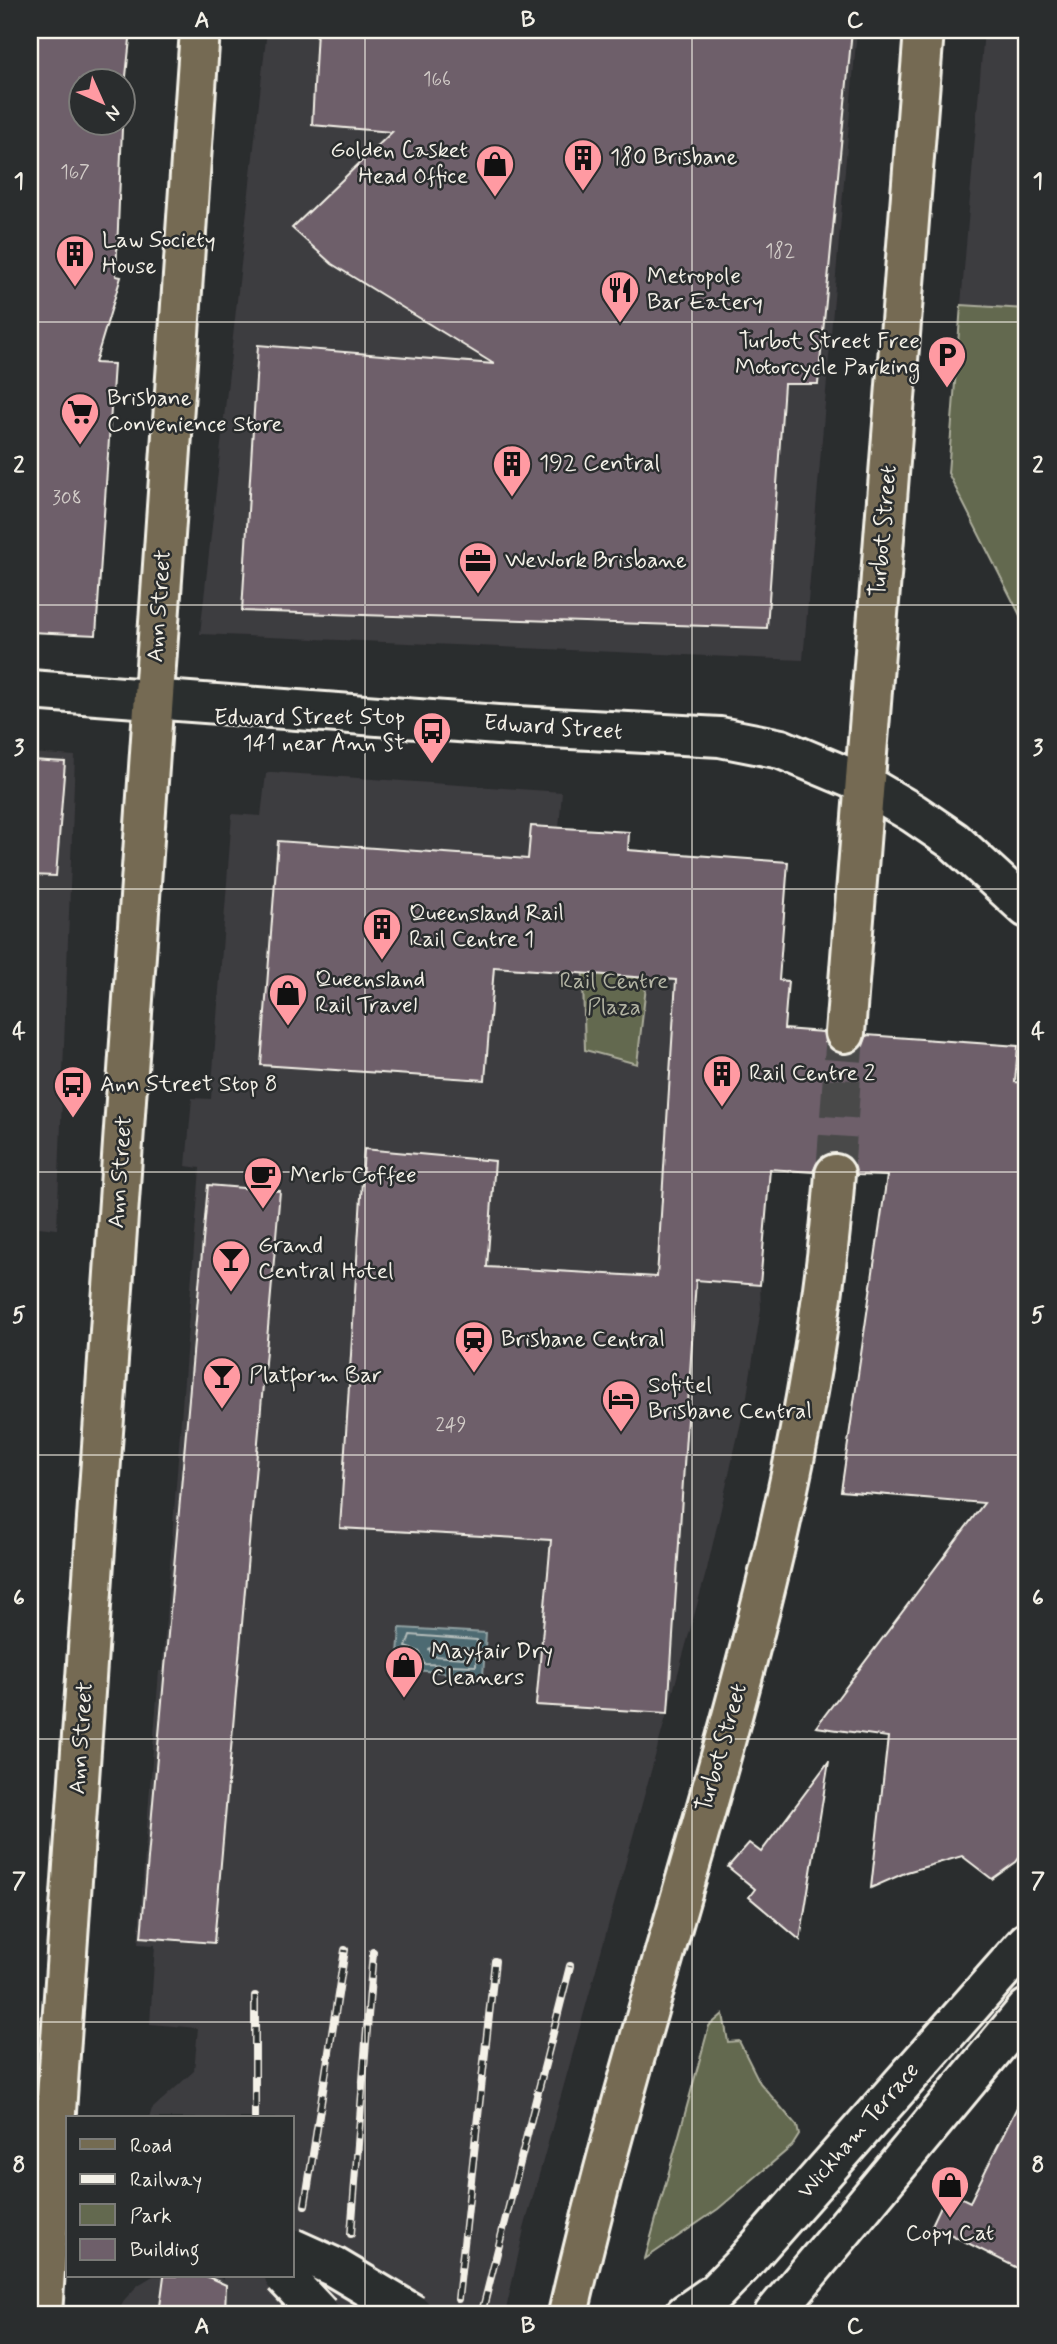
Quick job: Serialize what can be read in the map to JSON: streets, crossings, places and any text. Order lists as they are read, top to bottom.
{
  "streets": {
    "main road": [
      "Turbot Street",
      "Ann Street",
      "Edward Street",
      "Wickham Terrace"
    ]
  },
  "crossings": [
    ["Turbot Street", "Edward Street"],
    ["Ann Street", "Edward Street"]
  ],
  "parks": ["Rail Centre Plaza"],
  "places": {
    "building": [
      "180 Brisbane",
      "Law Society House",
      "192 Central",
      "Queensland Rail Rail Centre 1",
      "Rail Centre 2"
    ],
    "shop": [
      "Golden Casket Head Office",
      "Queensland Rail Travel",
      "Mayfair Dry Cleaners",
      "Copy Cat"
    ],
    "restaurant": ["Metropole Bar Eatery"],
    "parking": ["Turbot Street Free Motorcycle Parking"],
    "supermarket": ["Brisbane Convenience Store"],
    "office": ["WeWork Brisbane"],
    "bus stop": ["Edward Street Stop 141 near Ann St", "Ann Street Stop 8"],
    "cafe": ["Merlo Coffee"],
    "bar": ["Grand Central Hotel", "Platform Bar"],
    "station": ["Brisbane Central"],
    "hotel": ["Sofitel Brisbane Central"]
  },
  "house_numbers": [
    "166",
    "167",
    "182",
    "308",
    "249"
  ],
  "legend": [
    "Road",
    "Railway",
    "Park",
    "Building"
  ],
  "north": "bottom right",
  "grid": {
    "columns": ["A", "B", "C"],
    "rows": [
      "1",
      "2",
      "3",
      "4",
      "5",
      "6",
      "7",
      "8"
    ]
  }
}
